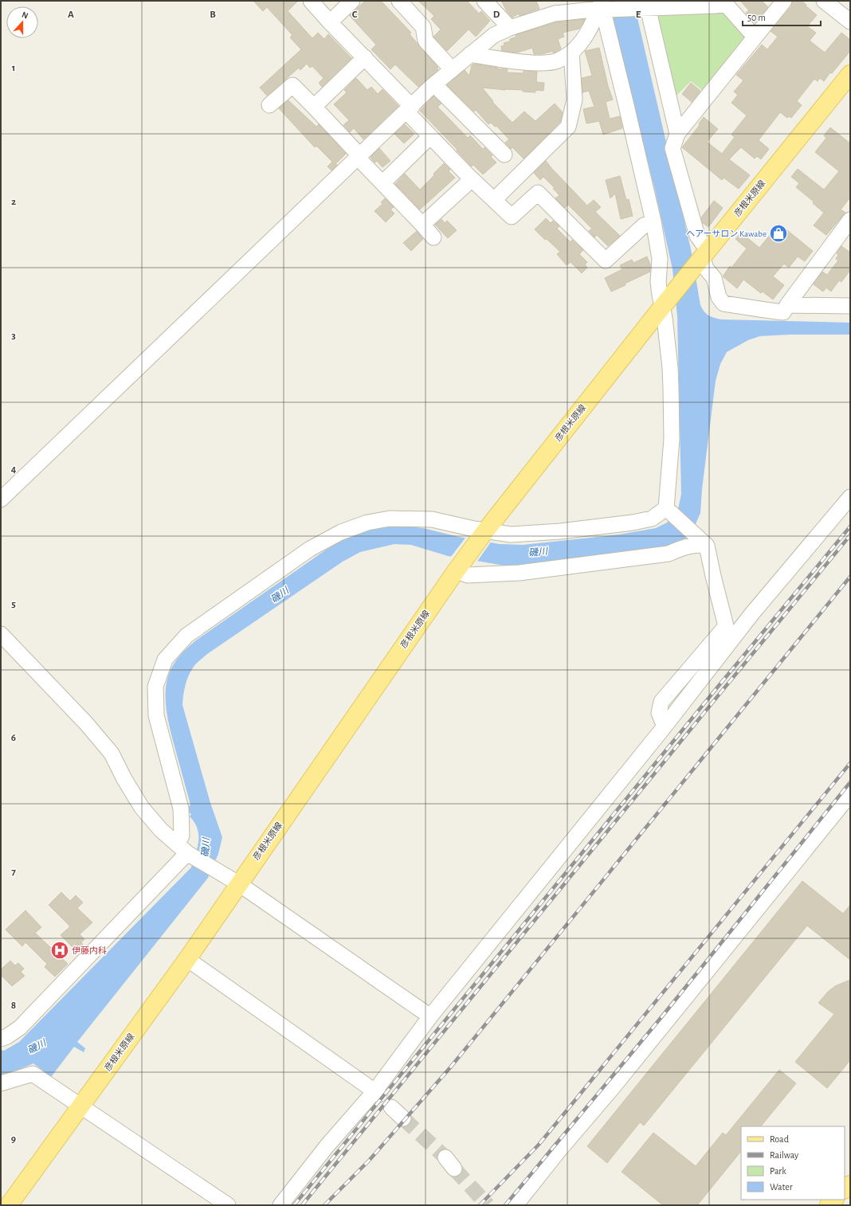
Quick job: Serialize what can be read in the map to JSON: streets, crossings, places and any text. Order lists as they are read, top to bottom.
{
  "streets": {
    "main road": ["彦根米原線"]
  },
  "water": ["磯川"],
  "places": {
    "shop": ["ヘアーサロン Kawabe"],
    "hospital": ["伊藤内科"]
  },
  "legend": [
    "Road",
    "Railway",
    "Park",
    "Water"
  ],
  "scale_bar": "50 m",
  "north": "top",
  "grid": {
    "columns": [
      "A",
      "B",
      "C",
      "D",
      "E"
    ],
    "rows": [
      "1",
      "2",
      "3",
      "4",
      "5",
      "6",
      "7",
      "8",
      "9"
    ]
  }
}
